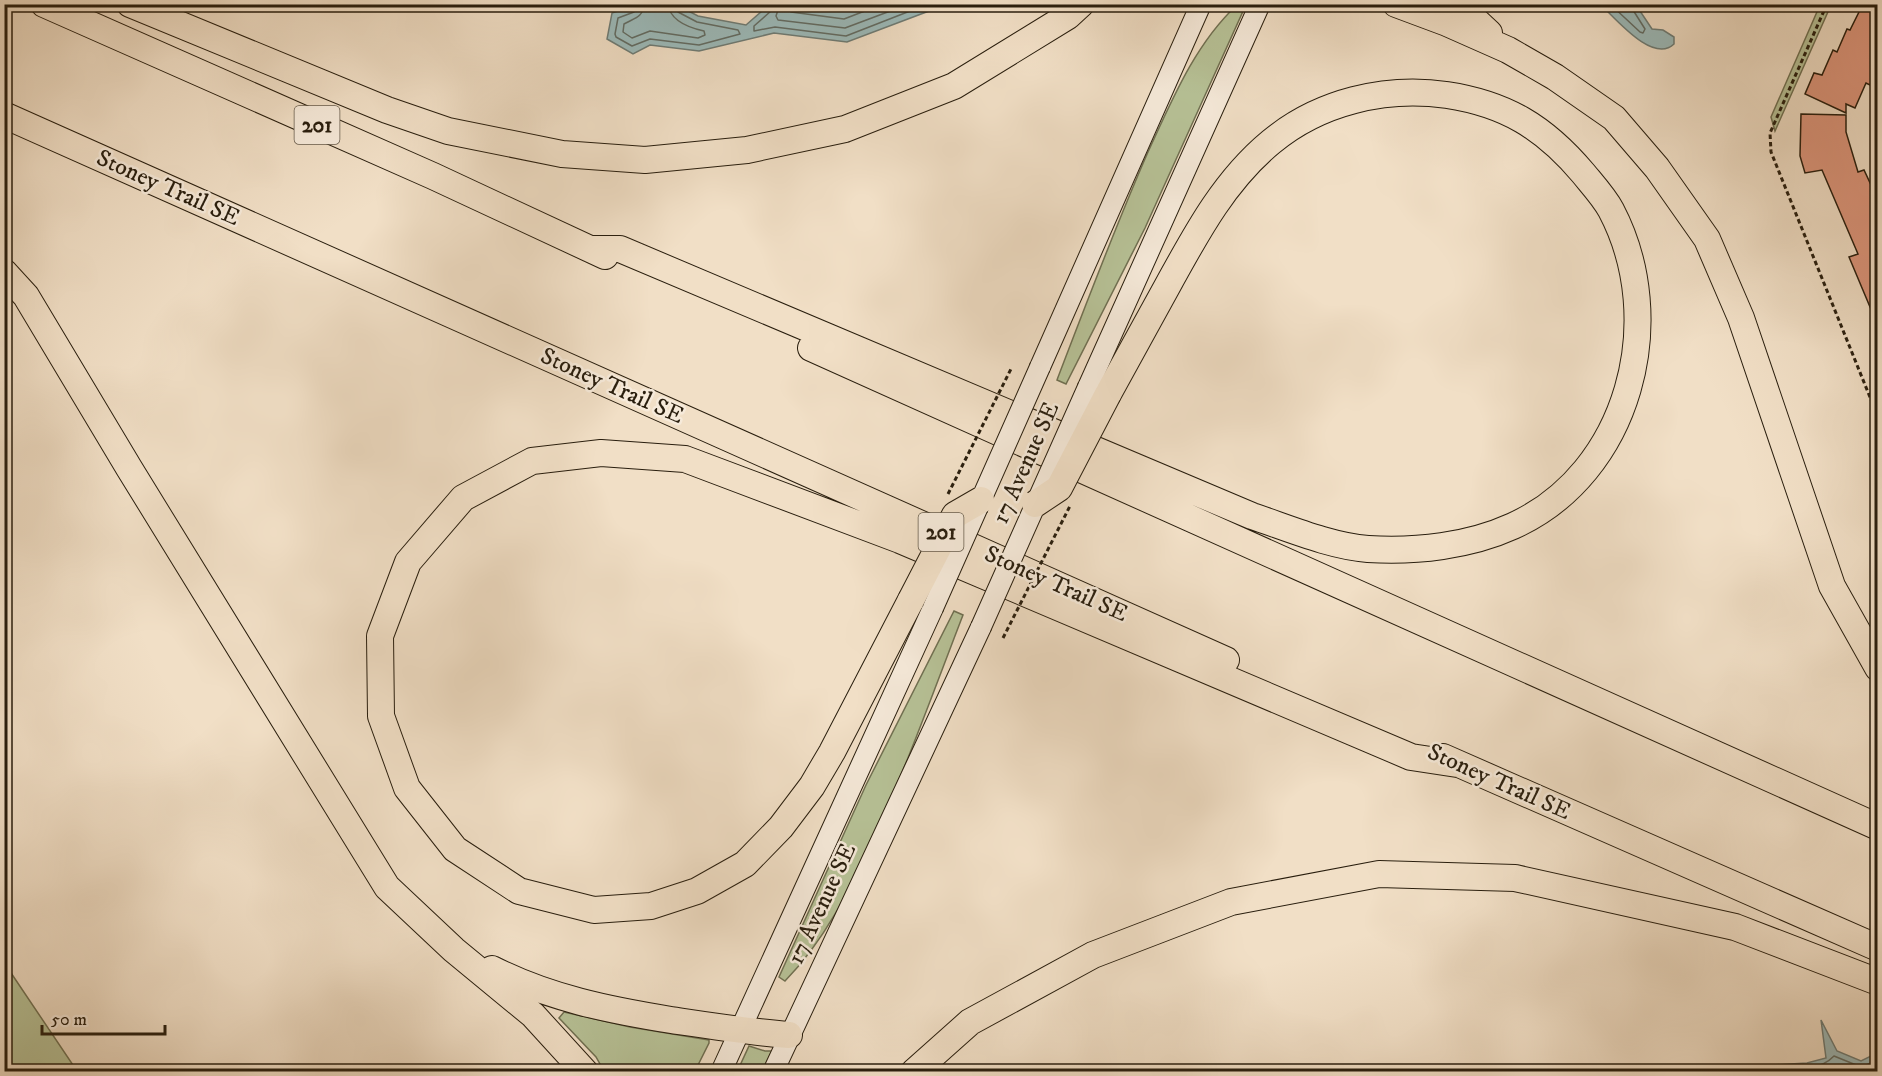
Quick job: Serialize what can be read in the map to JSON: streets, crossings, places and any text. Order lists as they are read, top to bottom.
{
  "streets": {
    "highway": ["201", "Stoney Trail SE"],
    "main road": ["17 Avenue SE"]
  },
  "scale_bar": "50 m"
}
